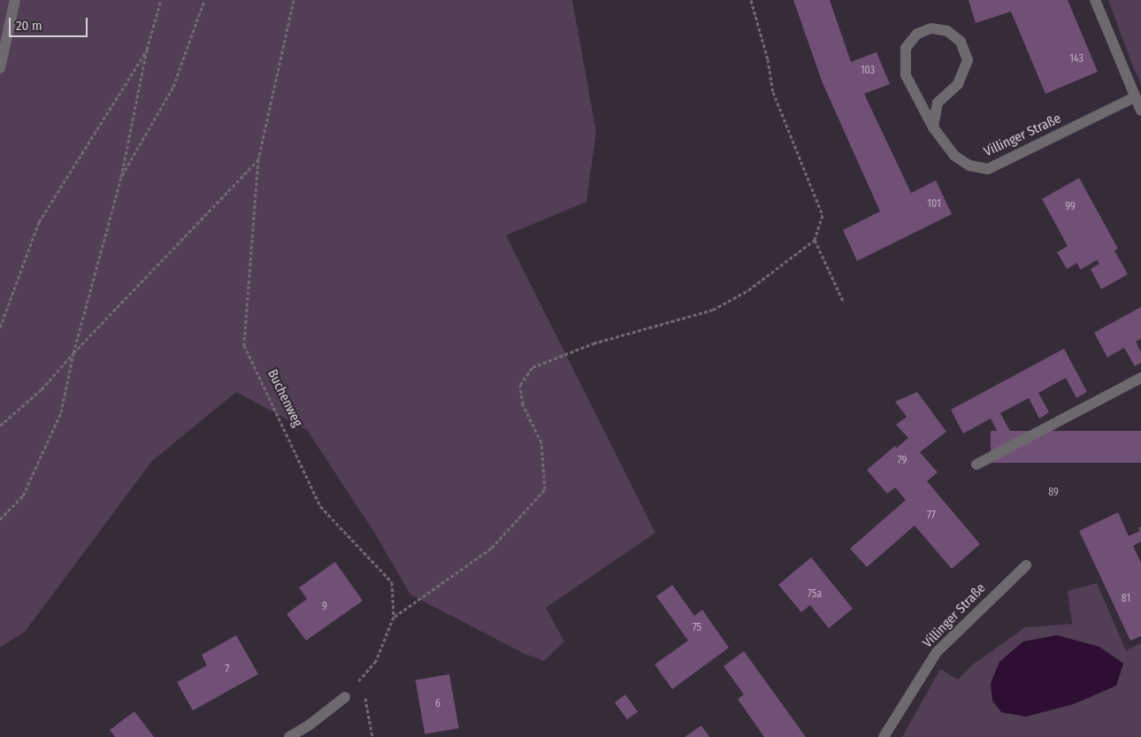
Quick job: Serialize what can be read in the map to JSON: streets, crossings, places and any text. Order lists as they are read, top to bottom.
{
  "streets": {
    "street": ["Villinger Straße"],
    "path": ["Buchenweg"]
  },
  "house_numbers": [
    "143",
    "103",
    "101",
    "99",
    "79",
    "89",
    "77",
    "75a",
    "81",
    "9",
    "75",
    "7",
    "6"
  ],
  "scale_bar": "20 m"
}
